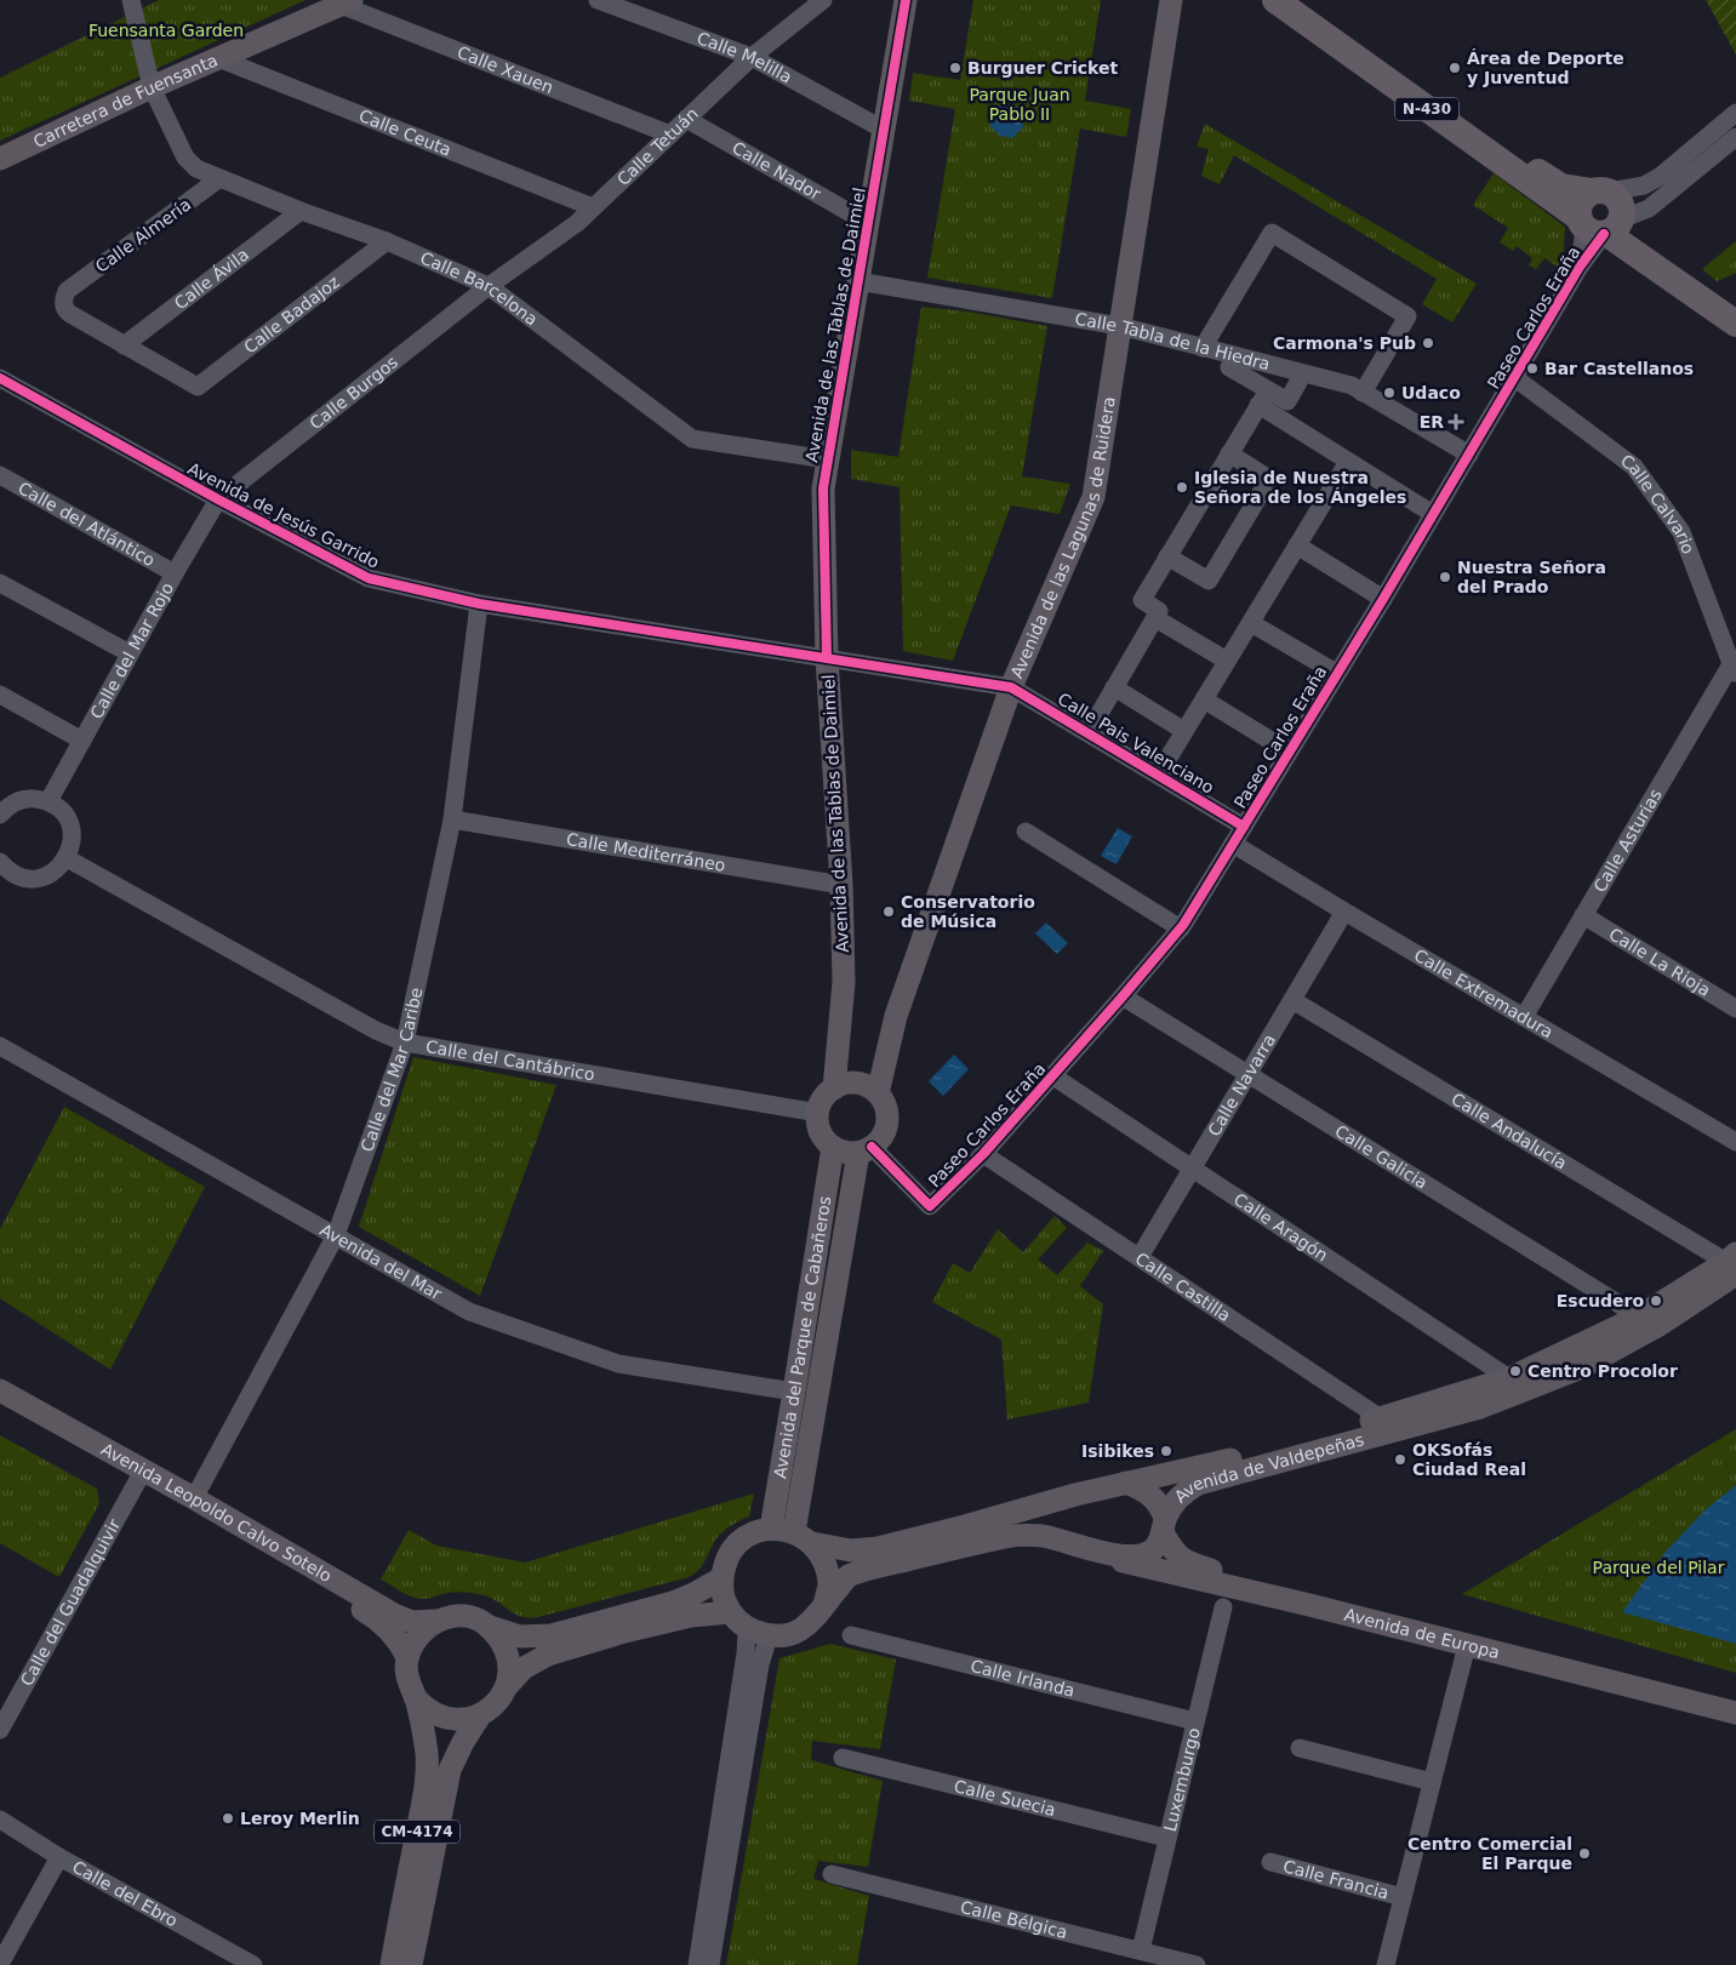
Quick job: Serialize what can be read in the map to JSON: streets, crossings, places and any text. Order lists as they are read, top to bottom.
{
  "streets": {
    "highway": ["N-430"],
    "main road": [
      "Carretera de Fuensanta",
      "Avenida de las Tablas de Daimiel",
      "Avenida de las Lagunas de Ruidera",
      "Avenida del Parque de Cabañeros",
      "Avenida de Valdepeñas",
      "Avenida Leopoldo Calvo Sotelo",
      "Avenida de Europa",
      "CM-4174"
    ],
    "street": [
      "Calle Melilla",
      "Calle Xauen",
      "Calle Ceuta",
      "Calle Tetuán",
      "Calle Nador",
      "Calle Almería",
      "Calle Ávila",
      "Calle Barcelona",
      "Calle Badajoz",
      "Paseo Carlos Eraña",
      "Calle Tabla de la Hiedra",
      "Calle Burgos",
      "Calle Calvario",
      "Avenida de Jesús Garrido",
      "Calle del Atlántico",
      "Calle del Mar Rojo",
      "Calle Pais Valenciano",
      "Calle Asturias",
      "Calle Mediterráneo",
      "Calle La Rioja",
      "Calle Extremadura",
      "Calle del Cantábrico",
      "Calle del Mar Caribe",
      "Calle Navarra",
      "Calle Andalucía",
      "Calle Galicia",
      "Calle Aragón",
      "Avenida del Mar",
      "Calle Castilla",
      "Calle del Guadalquivir",
      "Calle Irlanda",
      "Luxemburgo",
      "Calle Suecia",
      "Calle Francia",
      "Calle del Ebro",
      "Calle Bélgica"
    ]
  },
  "crossings": [
    ["Calle Melilla", "Calle Tetuán"],
    ["Calle Melilla", "Avenida de las Tablas de Daimiel"],
    ["Calle Xauen", "Carretera de Fuensanta"],
    ["Calle Xauen", "Calle Tetuán"],
    ["Carretera de Fuensanta", "Calle Ceuta"],
    ["Carretera de Fuensanta", "Calle Barcelona"],
    ["N-430", "Paseo Carlos Eraña"],
    ["Calle Ceuta", "Calle Tetuán"],
    ["Calle Tetuán", "Calle Nador"],
    ["Calle Tetuán", "Calle Barcelona"],
    ["Calle Tetuán", "Calle Burgos"],
    ["Calle Nador", "Avenida de las Tablas de Daimiel"],
    ["Calle Almería", "Calle Ávila"],
    ["Calle Almería", "Calle Barcelona"],
    ["Calle Almería", "Calle Badajoz"],
    ["Calle Ávila", "Calle Barcelona"],
    ["Calle Ávila", "Calle Badajoz"],
    ["Calle Barcelona", "Calle Badajoz"],
    ["Calle Barcelona", "Avenida de las Tablas de Daimiel"],
    ["Calle Barcelona", "Calle Burgos"],
    ["Paseo Carlos Eraña", "Avenida de las Tablas de Daimiel"],
    ["Paseo Carlos Eraña", "Calle Tabla de la Hiedra"],
    ["Paseo Carlos Eraña", "Calle Calvario"],
    ["Paseo Carlos Eraña", "Avenida de las Lagunas de Ruidera"],
    ["Paseo Carlos Eraña", "Calle Pais Valenciano"],
    ["Paseo Carlos Eraña", "Calle Extremadura"],
    ["Paseo Carlos Eraña", "Calle del Cantábrico"],
    ["Paseo Carlos Eraña", "Calle Galicia"],
    ["Paseo Carlos Eraña", "Calle Aragón"],
    ["Paseo Carlos Eraña", "Calle Castilla"],
    ["Paseo Carlos Eraña", "Avenida del Parque de Cabañeros"],
    ["Avenida de las Tablas de Daimiel", "Calle Tabla de la Hiedra"],
    ["Avenida de las Tablas de Daimiel", "Avenida de Jesús Garrido"],
    ["Avenida de las Tablas de Daimiel", "Avenida de las Lagunas de Ruidera"],
    ["Avenida de las Tablas de Daimiel", "Calle Mediterráneo"],
    ["Avenida de las Tablas de Daimiel", "Calle del Cantábrico"],
    ["Avenida de las Tablas de Daimiel", "Avenida del Parque de Cabañeros"],
    ["Calle Tabla de la Hiedra", "Avenida de las Lagunas de Ruidera"],
    ["Calle Burgos", "Avenida de Jesús Garrido"],
    ["Calle Burgos", "Calle del Mar Rojo"],
    ["Calle Calvario", "Calle Asturias"],
    ["Avenida de Jesús Garrido", "Avenida de las Lagunas de Ruidera"],
    ["Avenida de Jesús Garrido", "Calle del Mar Rojo"],
    ["Avenida de Jesús Garrido", "Calle Pais Valenciano"],
    ["Avenida de Jesús Garrido", "Calle del Mar Caribe"],
    ["Calle del Atlántico", "Calle del Mar Rojo"],
    ["Avenida de las Lagunas de Ruidera", "Calle Pais Valenciano"],
    ["Avenida de las Lagunas de Ruidera", "Calle del Cantábrico"],
    ["Avenida de las Lagunas de Ruidera", "Avenida del Parque de Cabañeros"],
    ["Calle Asturias", "Calle La Rioja"],
    ["Calle Asturias", "Calle Extremadura"],
    ["Calle Mediterráneo", "Calle del Mar Caribe"],
    ["Calle Extremadura", "Calle Navarra"],
    ["Calle del Cantábrico", "Calle del Mar Caribe"],
    ["Calle del Cantábrico", "Avenida del Parque de Cabañeros"],
    ["Calle del Mar Caribe", "Avenida del Mar"],
    ["Calle del Mar Caribe", "Avenida Leopoldo Calvo Sotelo"],
    ["Calle Navarra", "Calle Andalucía"],
    ["Calle Navarra", "Calle Galicia"],
    ["Calle Navarra", "Calle Aragón"],
    ["Calle Navarra", "Calle Castilla"],
    ["Calle Andalucía", "Avenida de Valdepeñas"],
    ["Calle Galicia", "Avenida de Valdepeñas"],
    ["Calle Aragón", "Avenida de Valdepeñas"],
    ["Avenida del Mar", "Avenida del Parque de Cabañeros"],
    ["Calle Castilla", "Avenida de Valdepeñas"],
    ["Avenida del Parque de Cabañeros", "Avenida de Valdepeñas"],
    ["Avenida de Valdepeñas", "Avenida de Europa"],
    ["Avenida Leopoldo Calvo Sotelo", "Calle del Guadalquivir"],
    ["Avenida Leopoldo Calvo Sotelo", "CM-4174"],
    ["Avenida de Europa", "Calle Francia"],
    ["Calle Irlanda", "Luxemburgo"],
    ["Luxemburgo", "Calle Suecia"],
    ["Luxemburgo", "Calle Bélgica"]
  ],
  "parks": ["Fuensanta Garden", "Parque Juan Pablo II", "Parque del Pilar"],
  "places": {
    "other": [
      "Burguer Cricket",
      "Área de Deporte y Juventud",
      "Carmona's Pub",
      "Bar Castellanos",
      "Udaco",
      "Iglesia de Nuestra Señora de los Ángeles",
      "Nuestra Señora del Prado",
      "Conservatorio de Música",
      "Escudero",
      "Centro Procolor",
      "Isibikes",
      "OKSofás Ciudad Real",
      "Leroy Merlin",
      "Centro Comercial El Parque"
    ],
    "health": ["ER"]
  }
}
